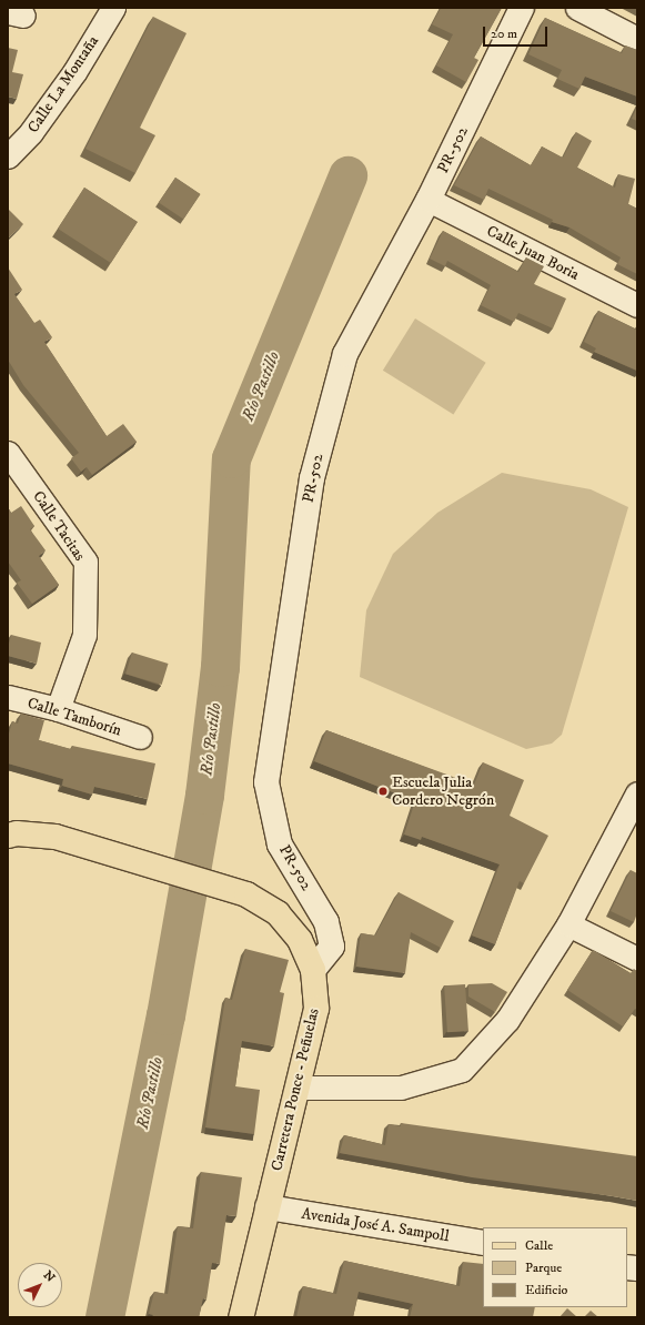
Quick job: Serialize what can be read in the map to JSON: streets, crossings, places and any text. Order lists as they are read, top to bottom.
{
  "streets": {
    "main road": ["Carretera Ponce - Peñuelas"],
    "street": [
      "Calle La Montaña",
      "PR-502",
      "Calle Juan Boria",
      "Calle Tacitas",
      "Calle Tamborín",
      "Avenida José A. Sampoll"
    ]
  },
  "crossings": [
    ["PR-502", "Calle Juan Boria"],
    ["PR-502", "Carretera Ponce - Peñuelas"],
    ["Calle Tacitas", "Calle Tamborín"],
    ["Carretera Ponce - Peñuelas", "Avenida José A. Sampoll"]
  ],
  "water": ["Río Pastillo"],
  "places": ["Escuela Julia Cordero Negrón"],
  "legend": ["Calle", "Parque", "Edificio"],
  "scale_bar": "20 m",
  "north": "top right"
}
